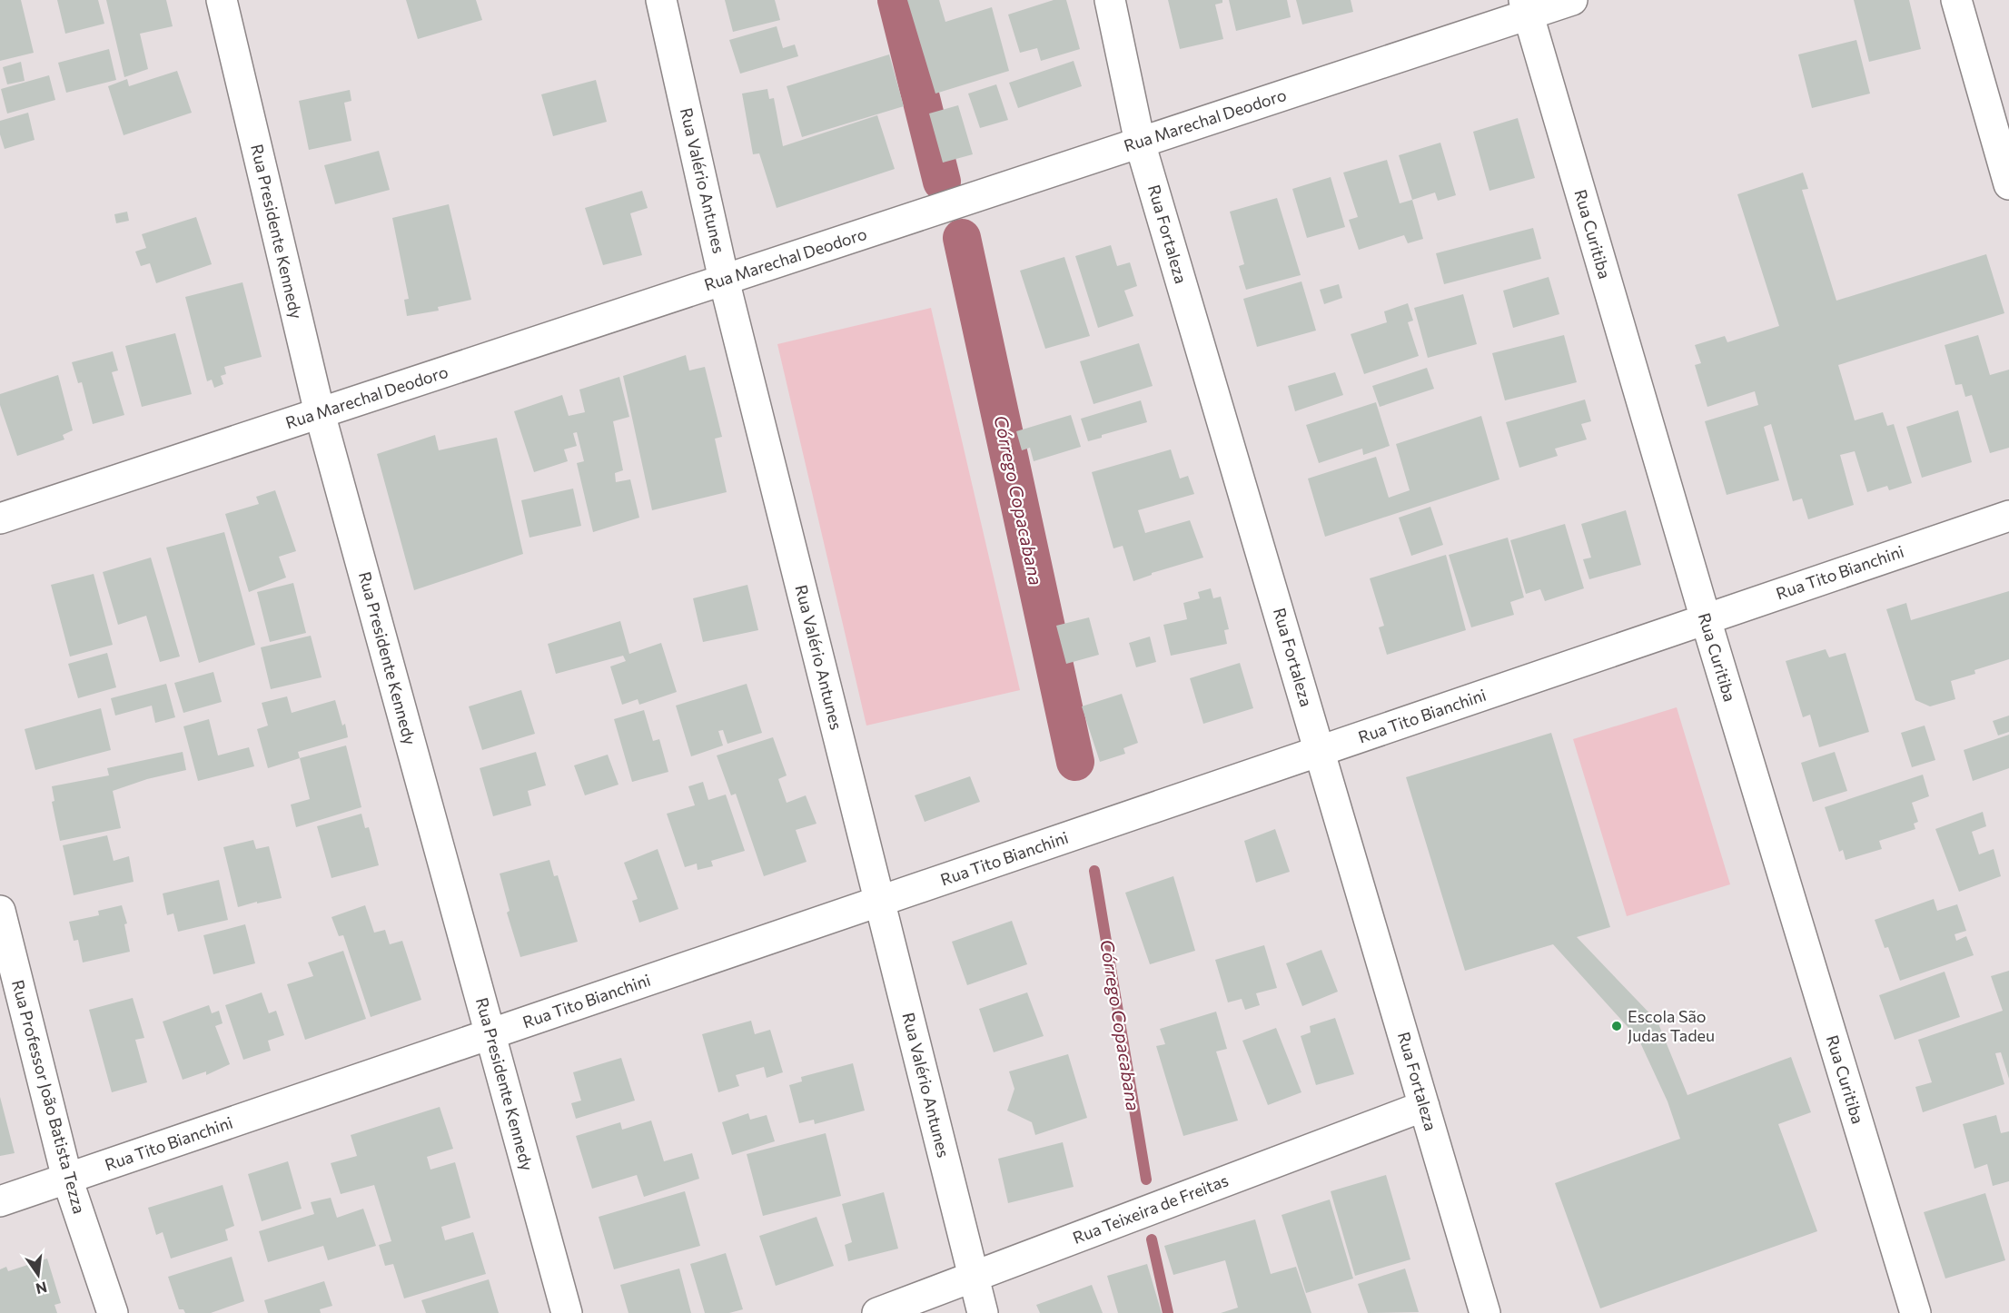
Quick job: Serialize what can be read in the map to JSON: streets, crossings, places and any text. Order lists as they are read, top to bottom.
{
  "streets": {
    "street": [
      "Rua Marechal Deodoro",
      "Rua Valério Antunes",
      "Rua Presidente Kennedy",
      "Rua Fortaleza",
      "Rua Curitiba",
      "Rua Tito Bianchini",
      "Rua Professor João Batista Tezza",
      "Rua Teixeira de Freitas"
    ]
  },
  "crossings": [
    ["Rua Marechal Deodoro", "Rua Valério Antunes"],
    ["Rua Marechal Deodoro", "Rua Presidente Kennedy"],
    ["Rua Marechal Deodoro", "Rua Fortaleza"],
    ["Rua Marechal Deodoro", "Rua Curitiba"],
    ["Rua Valério Antunes", "Rua Tito Bianchini"],
    ["Rua Valério Antunes", "Rua Teixeira de Freitas"],
    ["Rua Presidente Kennedy", "Rua Tito Bianchini"],
    ["Rua Fortaleza", "Rua Tito Bianchini"],
    ["Rua Fortaleza", "Rua Teixeira de Freitas"],
    ["Rua Curitiba", "Rua Tito Bianchini"],
    ["Rua Tito Bianchini", "Rua Professor João Batista Tezza"]
  ],
  "water": ["Córrego Copacabana"],
  "places": ["Escola São Judas Tadeu"],
  "north": "bottom"
}
